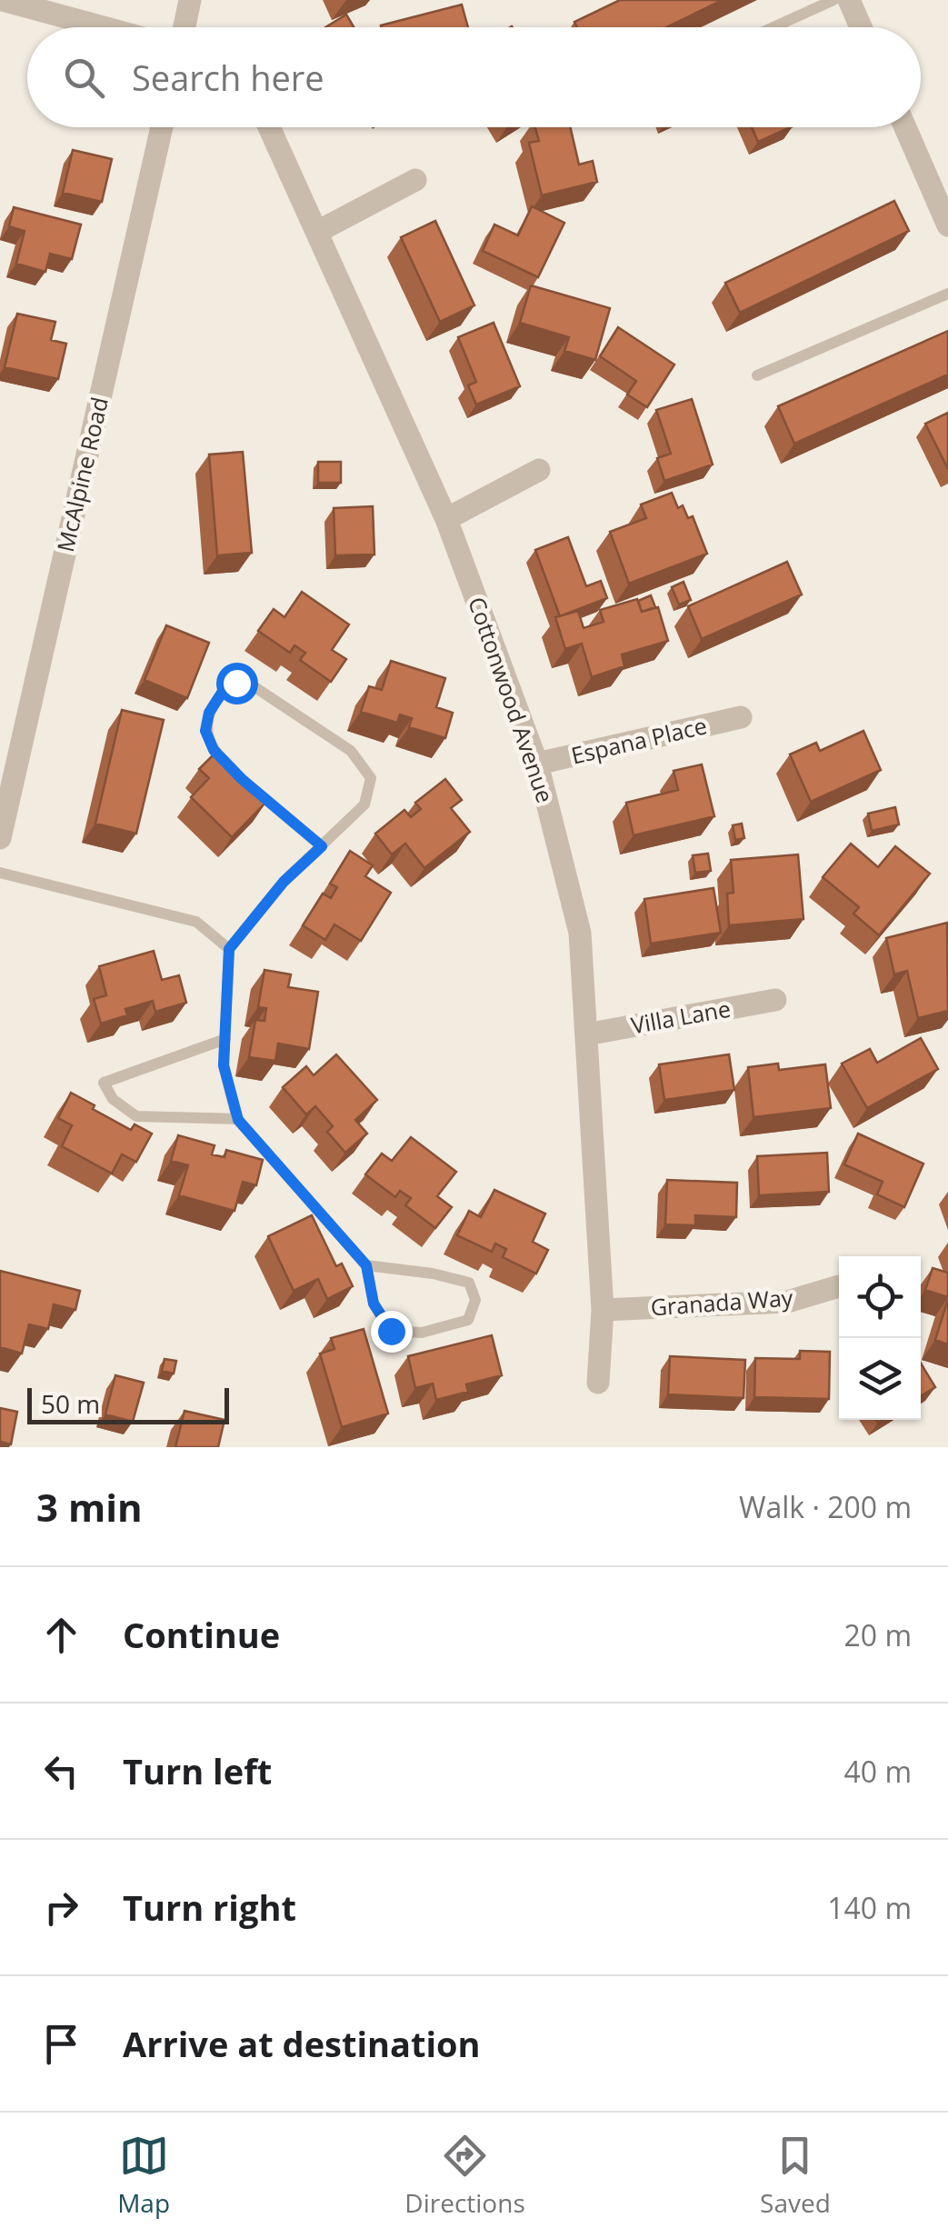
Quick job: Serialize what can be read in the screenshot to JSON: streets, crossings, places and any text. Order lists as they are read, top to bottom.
{
  "streets": {
    "street": [
      "McAlpine Road",
      "Cottonwood Avenue",
      "Espana Place",
      "Villa Lane",
      "Granada Way"
    ]
  },
  "crossings": [
    ["Cottonwood Avenue", "Espana Place"],
    ["Cottonwood Avenue", "Villa Lane"],
    ["Cottonwood Avenue", "Granada Way"]
  ],
  "scale_bar": "50 m",
  "page": {
    "search": "Search here",
    "scale": "50 m",
    "heading": ["3 min", "Walk · 200 m"],
    "list": [
      ["Continue", "20 m"],
      ["Turn left", "40 m"],
      ["Turn right", "140 m"],
      "Arrive at destination"
    ],
    "nav": ["Map", "Directions", "Saved"]
  }
}
